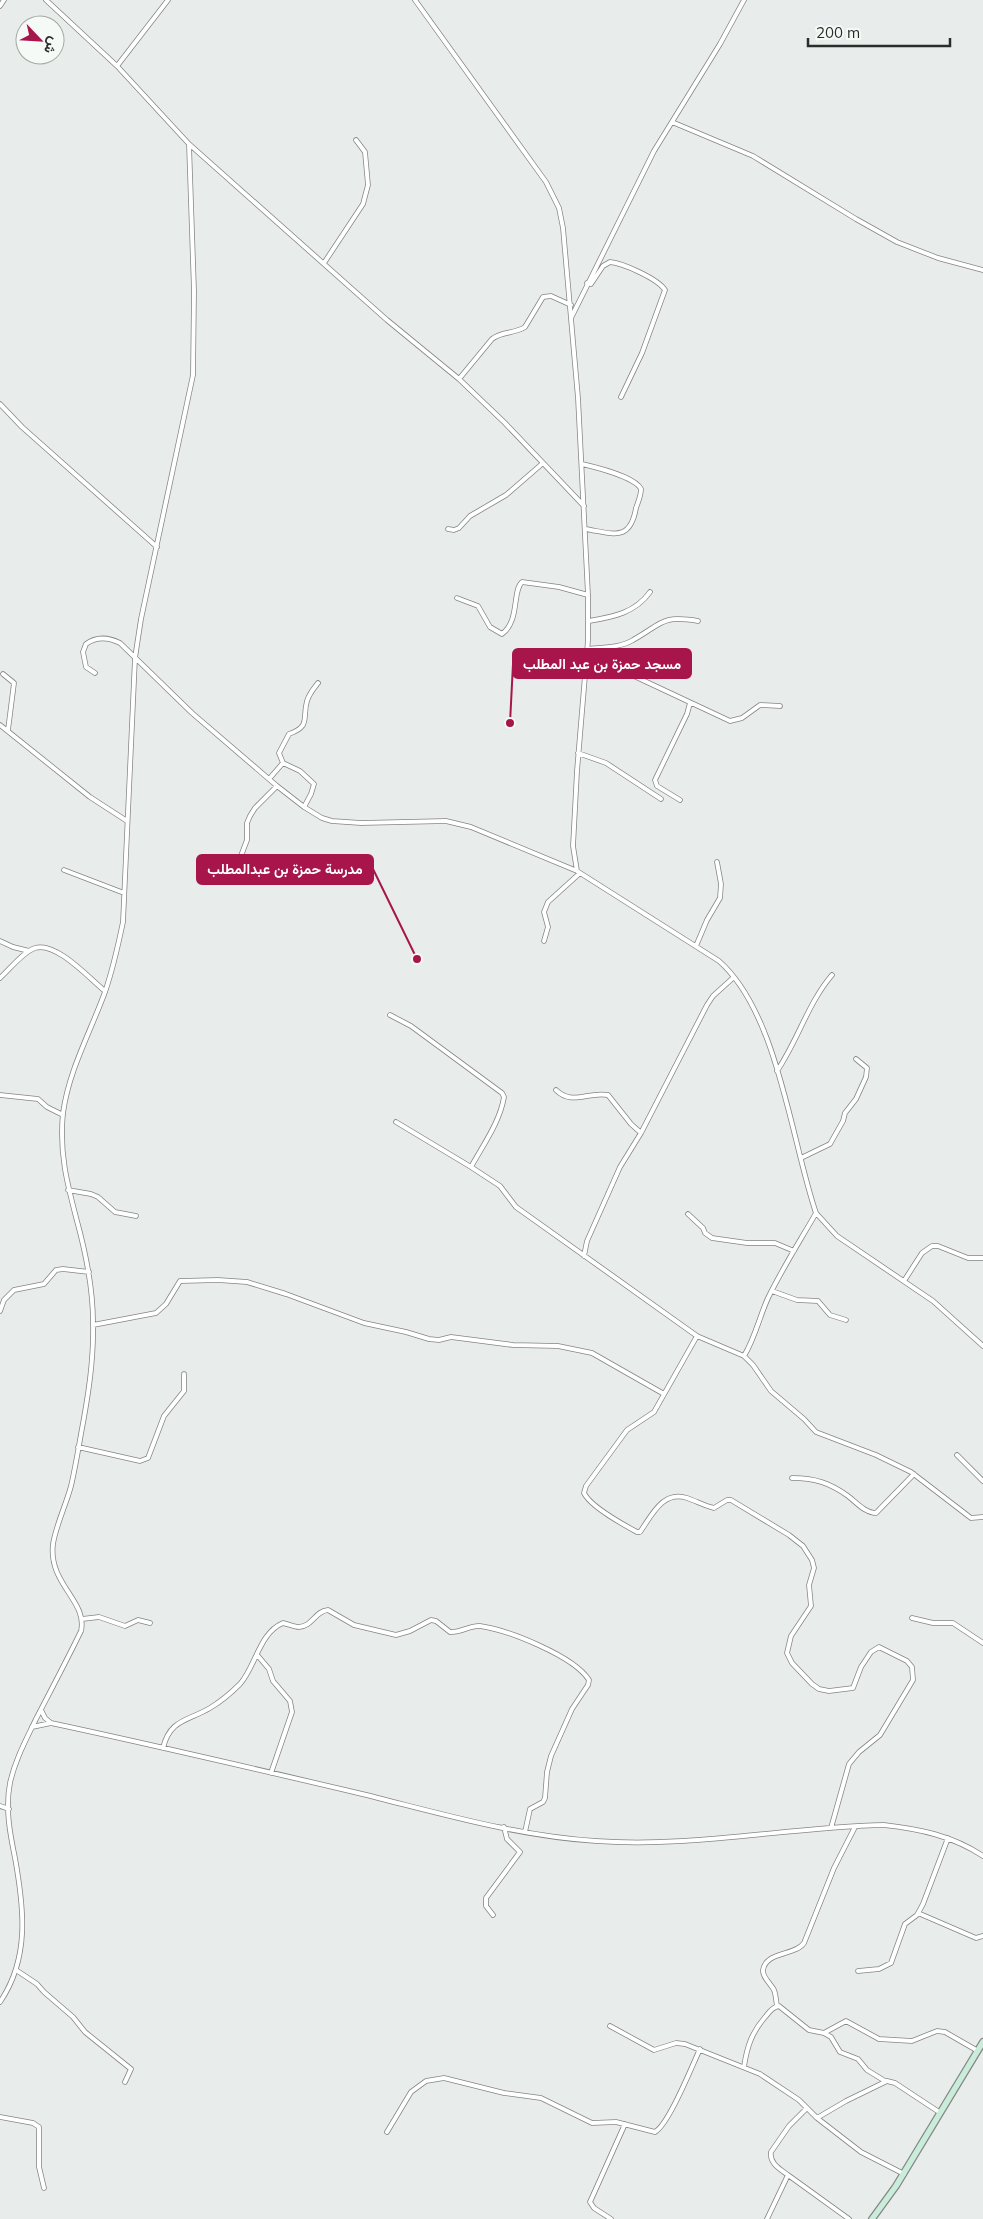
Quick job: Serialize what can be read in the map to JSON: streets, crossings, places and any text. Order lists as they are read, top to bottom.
{
  "places": ["مسجد حمزة بن عبد المطلب", "مدرسة حمزة بن عبدالمطلب"],
  "scale_bar": "200 m",
  "north": "bottom right"
}
